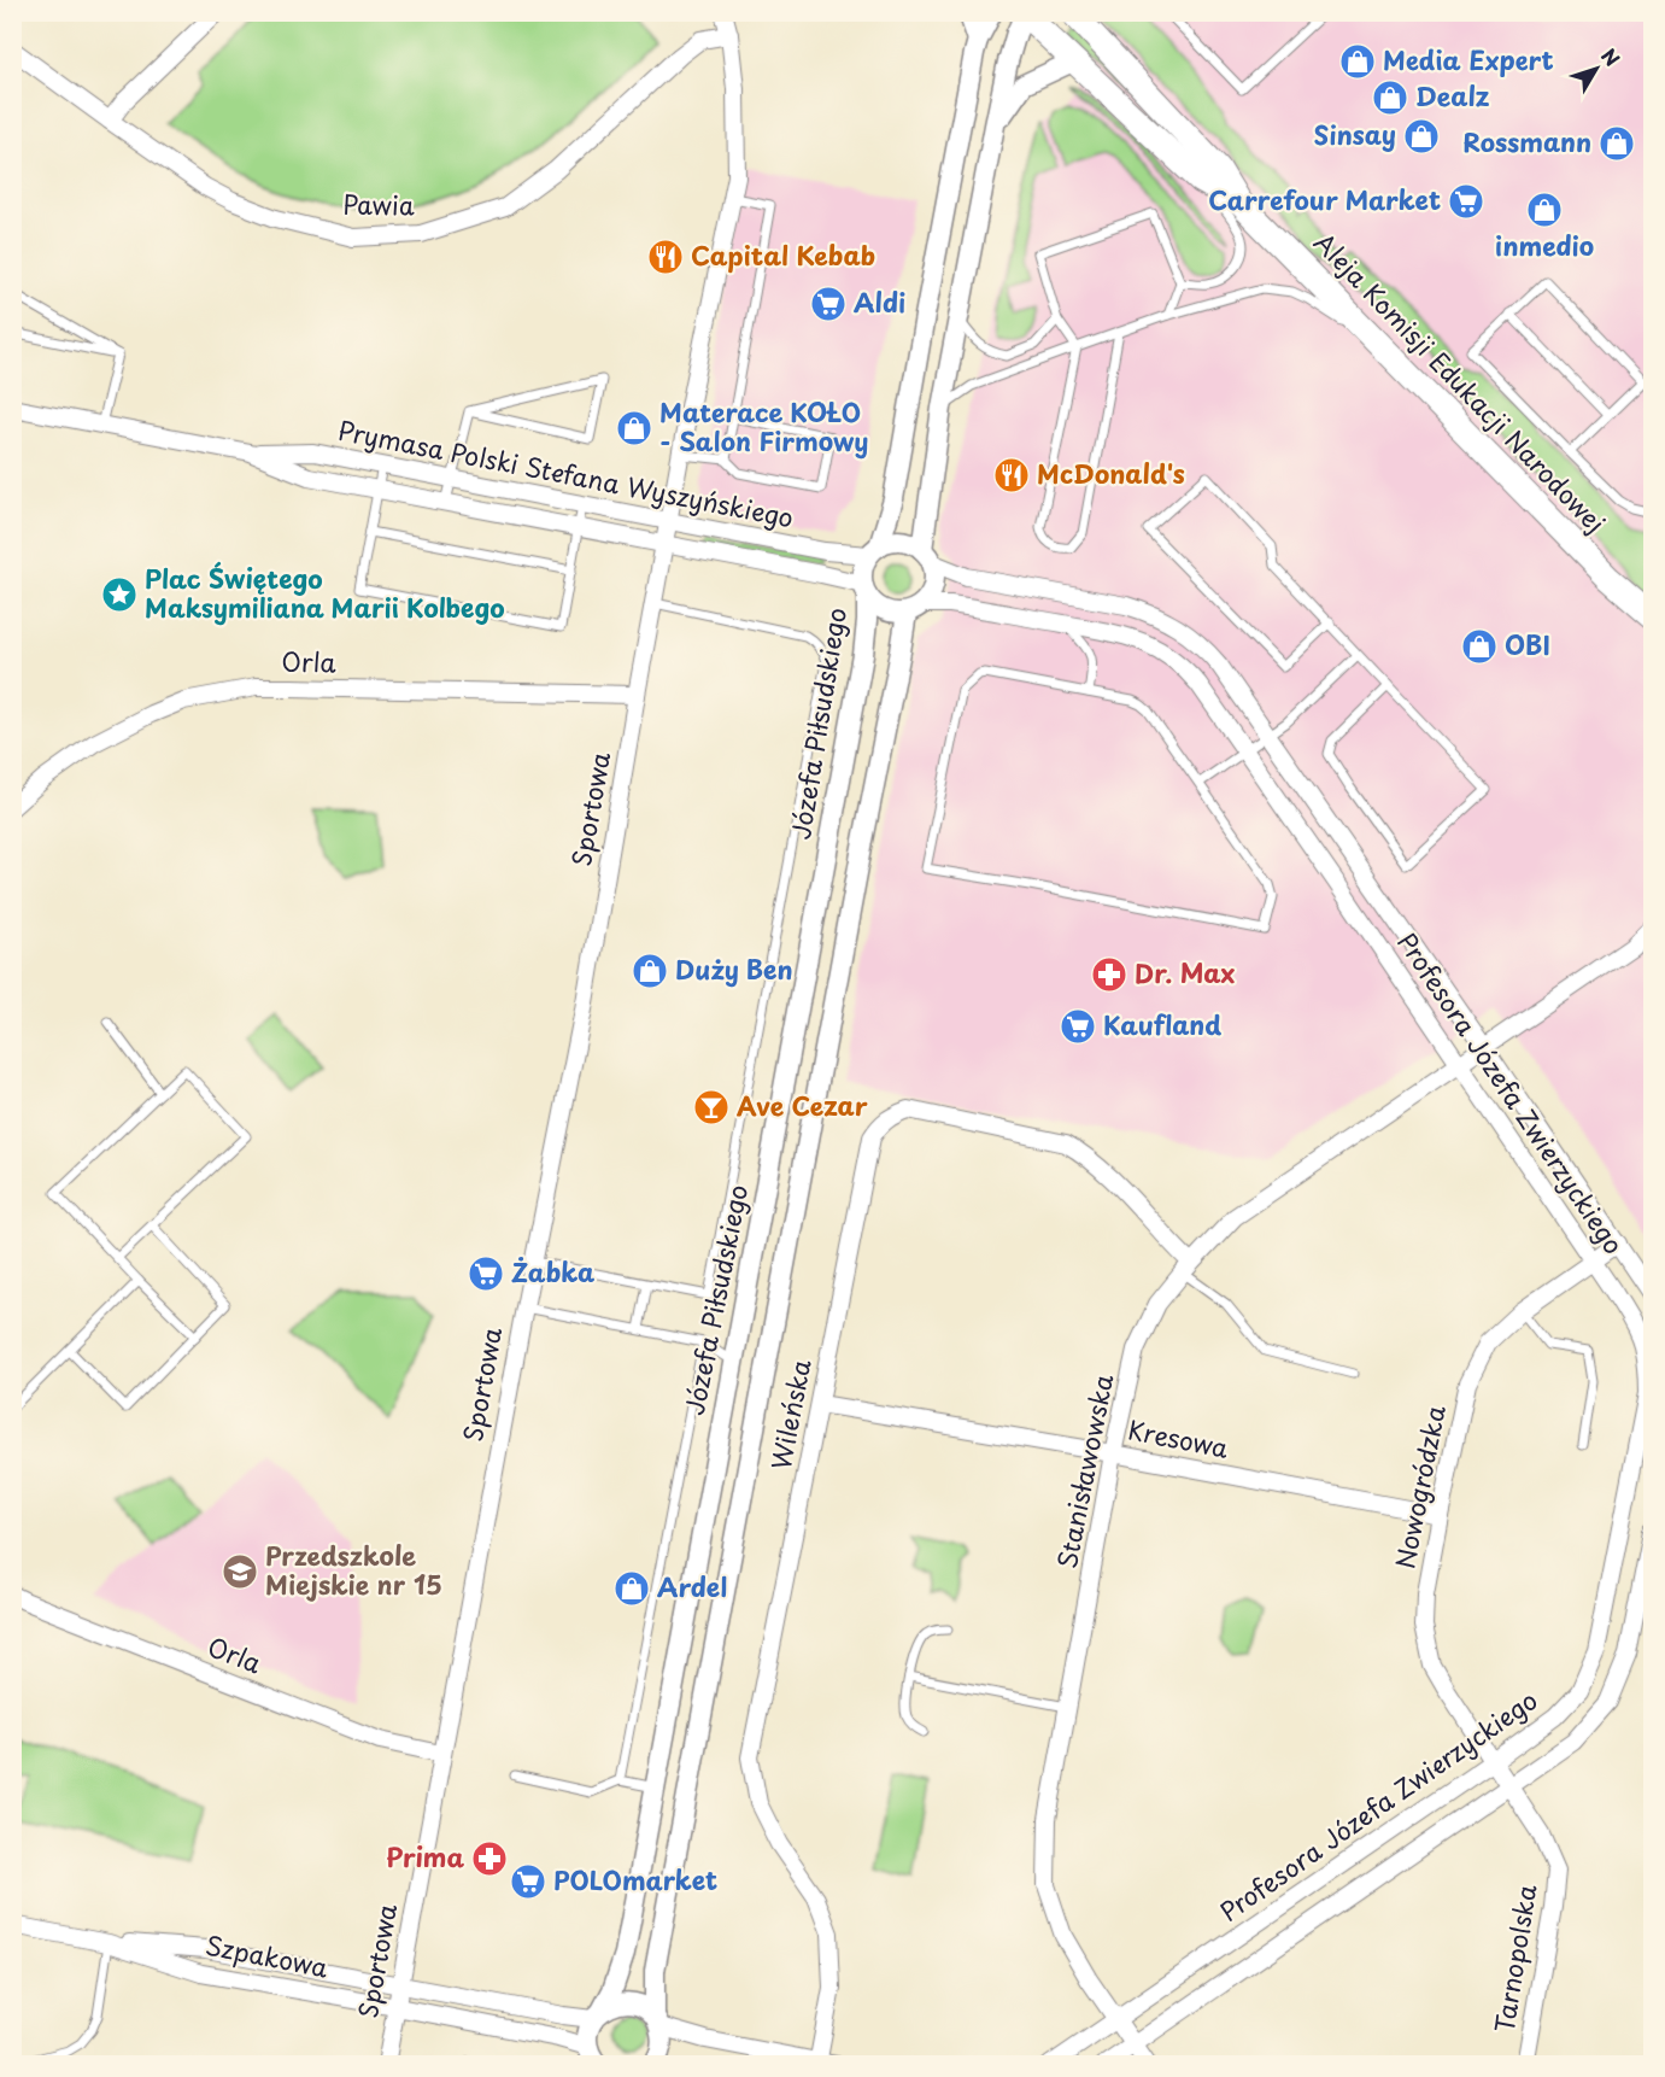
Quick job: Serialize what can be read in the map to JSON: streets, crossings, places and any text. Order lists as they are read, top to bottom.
{
  "streets": {
    "main road": ["Aleja Komisji Edukacji Narodowej"],
    "street": [
      "Pawia",
      "Prymasa Polski Stefana Wyszyńskiego",
      "Orla",
      "Józefa Piłsudskiego",
      "Sportowa",
      "Profesora Józefa Zwierzyckiego",
      "Wileńska",
      "Kresowa",
      "Stanisławowska",
      "Nowogródzka",
      "Szpakowa",
      "Tarnopolska"
    ]
  },
  "crossings": [
    ["Prymasa Polski Stefana Wyszyńskiego", "Józefa Piłsudskiego"],
    ["Prymasa Polski Stefana Wyszyńskiego", "Sportowa"],
    ["Prymasa Polski Stefana Wyszyńskiego", "Profesora Józefa Zwierzyckiego"],
    ["Orla", "Sportowa"],
    ["Józefa Piłsudskiego", "Profesora Józefa Zwierzyckiego"],
    ["Józefa Piłsudskiego", "Szpakowa"],
    ["Sportowa", "Szpakowa"],
    ["Profesora Józefa Zwierzyckiego", "Stanisławowska"],
    ["Profesora Józefa Zwierzyckiego", "Nowogródzka"],
    ["Wileńska", "Kresowa"],
    ["Wileńska", "Stanisławowska"],
    ["Kresowa", "Stanisławowska"],
    ["Kresowa", "Nowogródzka"],
    ["Nowogródzka", "Tarnopolska"]
  ],
  "places": {
    "shop": [
      "Media Expert",
      "Dealz",
      "Sinsay",
      "Rossmann",
      "inmedio",
      "Materace KOŁO - Salon Firmowy",
      "OBI",
      "Duży Ben",
      "Ardel"
    ],
    "supermarket": [
      "Carrefour Market",
      "Aldi",
      "Kaufland",
      "Żabka",
      "POLOmarket"
    ],
    "restaurant": ["Capital Kebab", "McDonald's"],
    "place": ["Plac Świętego Maksymiliana Marii Kolbego"],
    "pharmacy": ["Dr. Max", "Prima"],
    "bar": ["Ave Cezar"],
    "school or university": ["Przedszkole Miejskie nr 15"]
  },
  "north": "top right"
}
